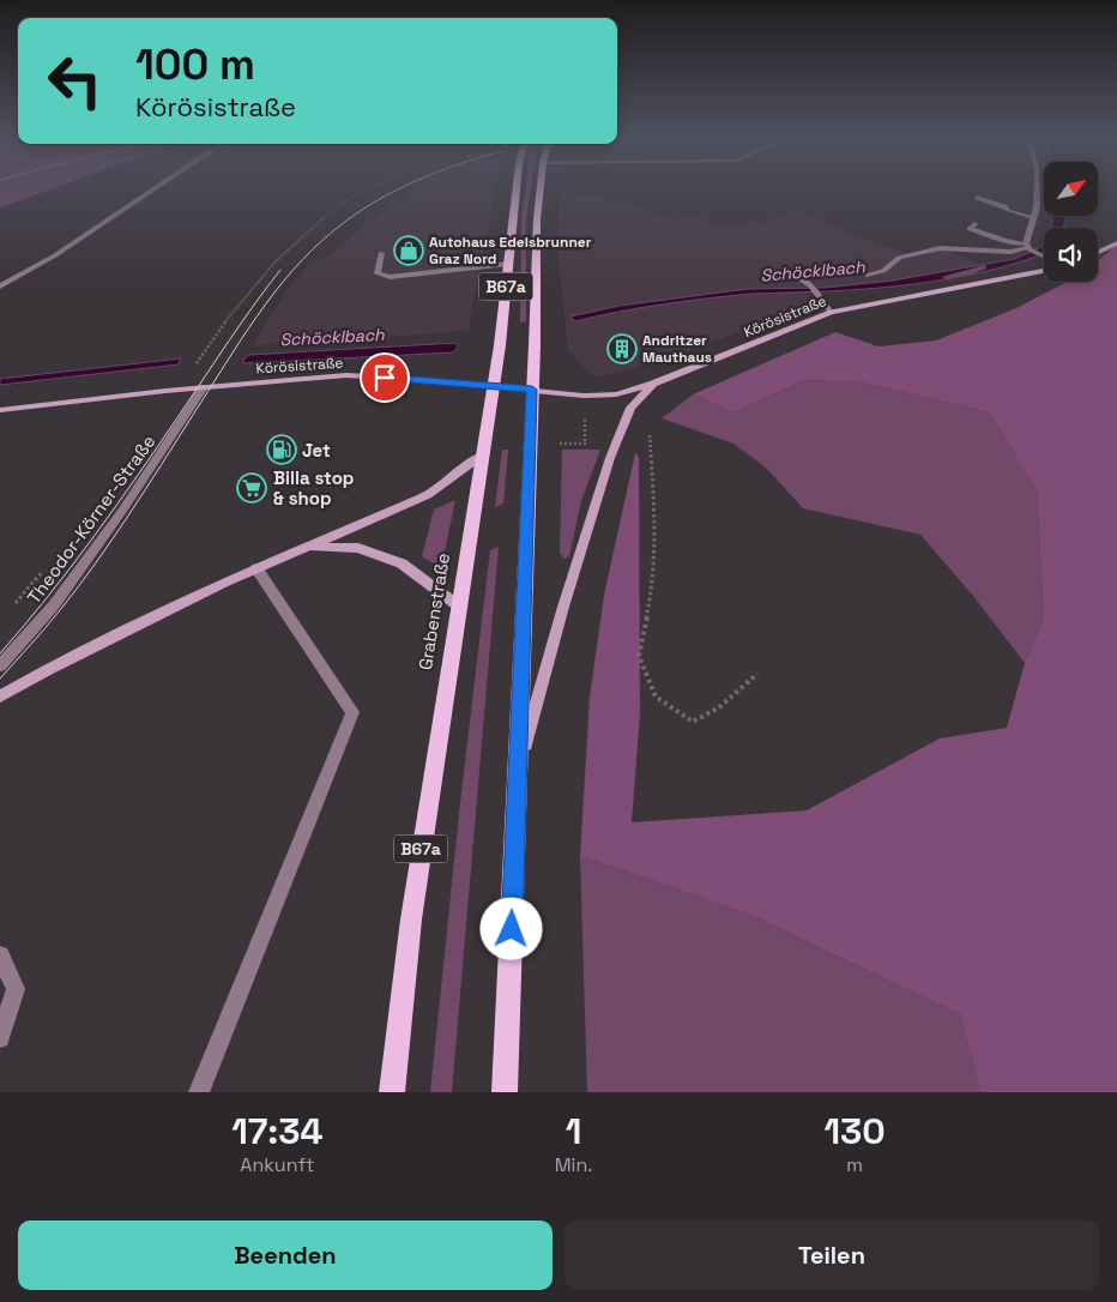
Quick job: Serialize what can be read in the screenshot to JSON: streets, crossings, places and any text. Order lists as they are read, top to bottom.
{
  "streets": {
    "main road": ["B67a", "Körösistraße", "Grabenstraße"],
    "street": ["Theodor-Körner-Straße"]
  },
  "crossings": [
    ["B67a", "Körösistraße"],
    ["Körösistraße", "Theodor-Körner-Straße"],
    ["Körösistraße", "Grabenstraße"]
  ],
  "water": ["Schöcklbach"],
  "places": {
    "shop": ["Autohaus Edelsbrunner Graz Nord"],
    "building": ["Andritzer Mauthaus"],
    "fuel station": ["Jet"],
    "supermarket": ["Billa stop & shop"]
  },
  "north": "top right",
  "page": {
    "turn": ["100 m", "Körösistraße"],
    "eta": [
      "17:34",
      "Ankunft",
      "1",
      "Min.",
      "130",
      "m"
    ],
    "buttons": ["Beenden", "Teilen"]
  }
}
